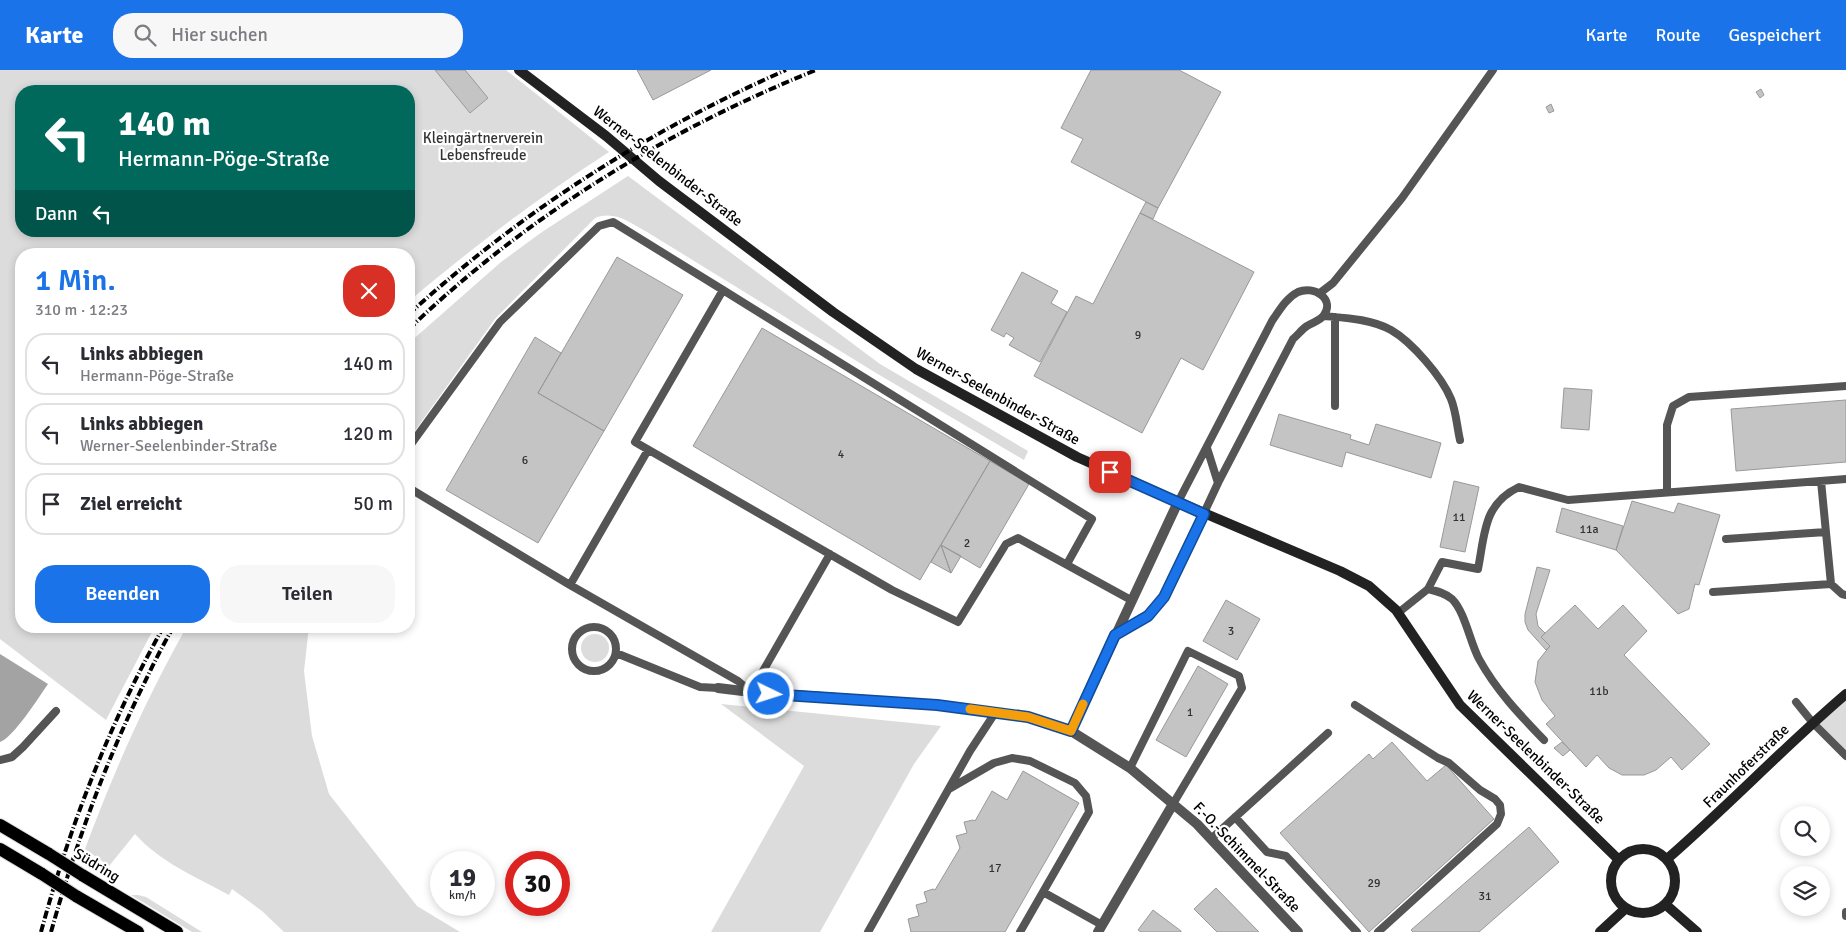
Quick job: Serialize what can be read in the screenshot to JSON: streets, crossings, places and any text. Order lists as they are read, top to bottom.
{
  "streets": {
    "main road": ["Werner-Seelenbinder-Straße", "Fraunhoferstraße", "Südring"],
    "street": ["F.-O.-Schimmel-Straße"]
  },
  "crossings": [
    ["Werner-Seelenbinder-Straße", "Fraunhoferstraße"]
  ],
  "parks": ["Kleingärtnerverein Lebensfreude"],
  "house_numbers": [
    "9",
    "4",
    "6",
    "11",
    "11a",
    "2",
    "3",
    "11b",
    "1",
    "17",
    "29",
    "31"
  ],
  "page": {
    "header": "Karte",
    "search": "Hier suchen",
    "nav": ["Karte", "Route", "Gespeichert"],
    "turn": ["140 m", "Hermann-Pöge-Straße"],
    "then": "Dann",
    "heading": ["1 Min.", "310 m · 12:23"],
    "list": [
      {
        "name": "Links abbiegen",
        "note": "Hermann-Pöge-Straße",
        "value": "140 m"
      },
      {
        "name": "Links abbiegen",
        "note": "Werner-Seelenbinder-Straße",
        "value": "120 m"
      },
      {
        "name": "Ziel erreicht",
        "value": "50 m"
      }
    ],
    "buttons": ["Beenden", "Teilen"],
    "speed": "19 km/h",
    "limit": "30"
  }
}
